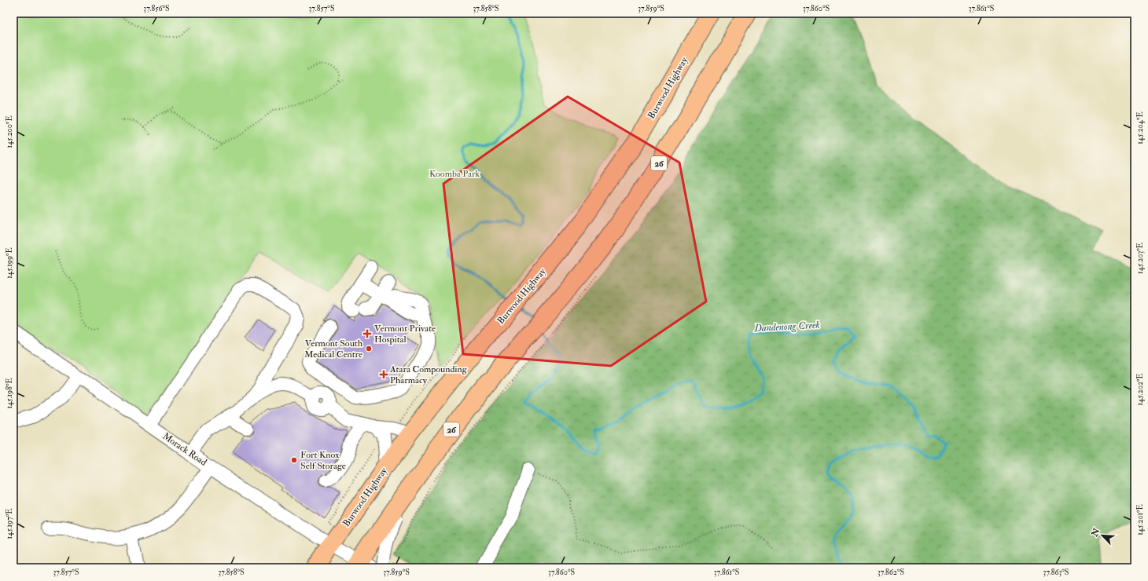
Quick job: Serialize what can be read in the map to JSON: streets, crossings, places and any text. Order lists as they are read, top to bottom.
{
  "streets": {
    "highway": ["Burwood Highway", "26"],
    "street": ["Morack Road"]
  },
  "crossings": [
    ["Burwood Highway", "Morack Road"],
    ["26", "Morack Road"]
  ],
  "water": ["Dandenong Creek"],
  "parks": ["Koomba Park"],
  "places": {
    "health": ["Vermont Private Hospital", "Atara Compounding Pharmacy"],
    "other": ["Vermont South Medical Centre", "Fort Knox Self Storage"]
  },
  "north": "top left",
  "coordinates": [
    "37.856°S",
    "37.857°S",
    "37.858°S",
    "37.859°S",
    "37.860°S",
    "37.861°S",
    "145.204°E",
    "145.200°E",
    "145.203°E",
    "145.199°E",
    "145.202°E",
    "145.198°E",
    "145.201°E",
    "145.197°E",
    "37.862°S",
    "37.863°S"
  ]
}
